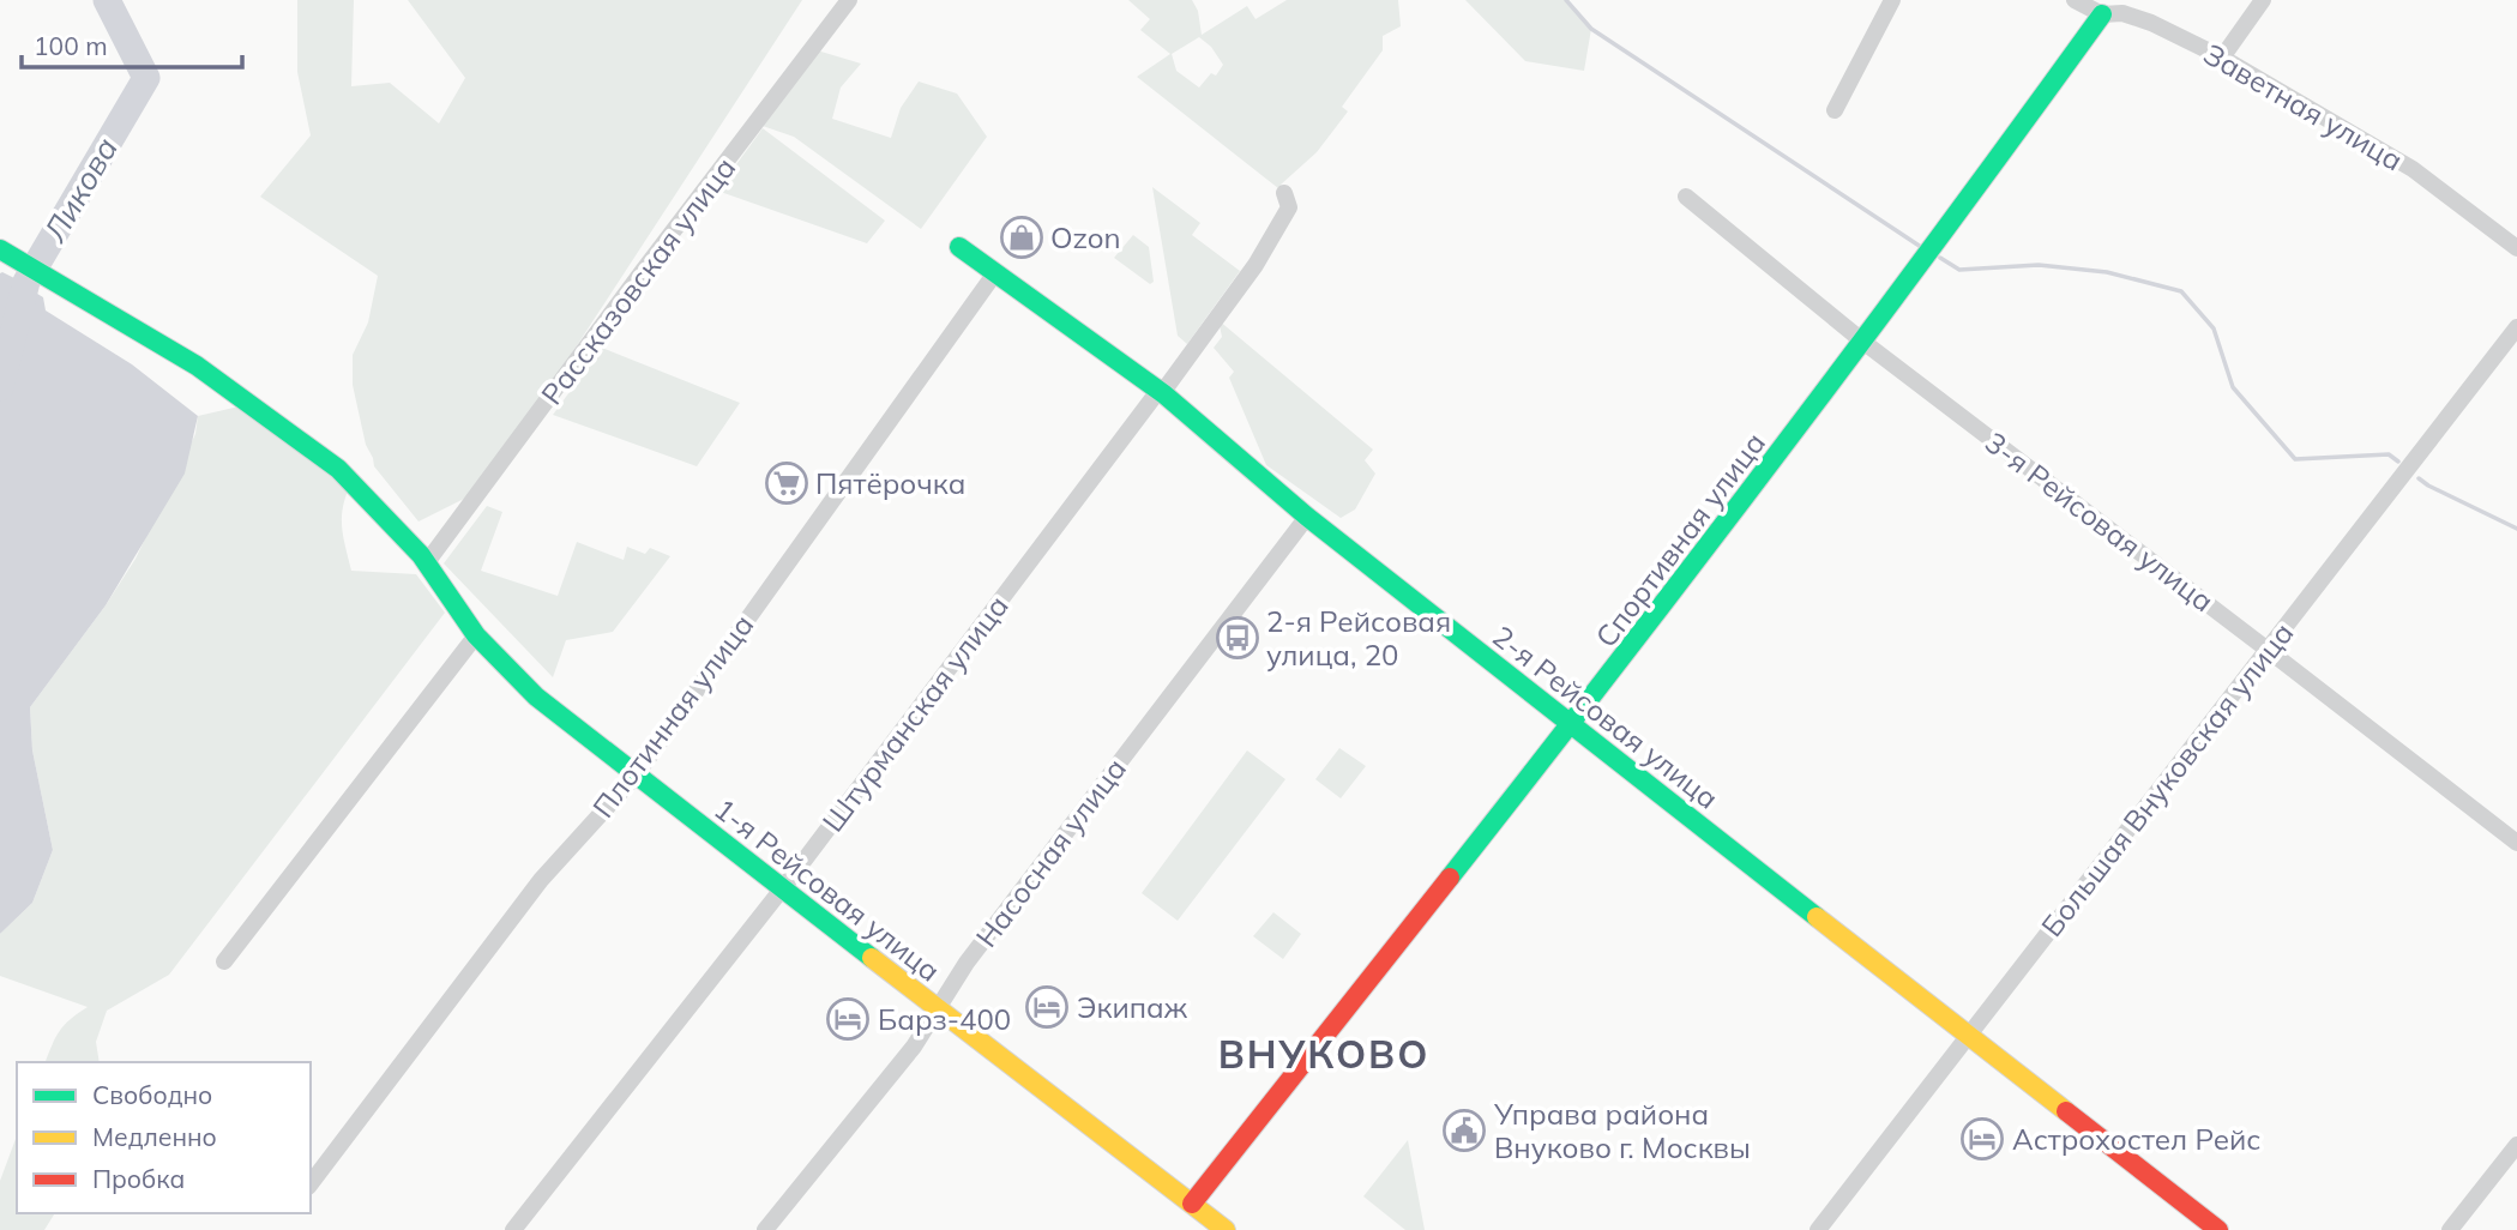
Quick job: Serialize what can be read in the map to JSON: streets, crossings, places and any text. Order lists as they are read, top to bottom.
{
  "streets": {
    "street": [
      "Заветная улица",
      "Рассказовская улица",
      "3-я Рейсовая улица",
      "Спортивная улица",
      "Штурманская улица",
      "Плотинная улица",
      "2-я Рейсовая улица",
      "Большая Внуковская улица",
      "Насосная улица",
      "1-я Рейсовая улица"
    ]
  },
  "crossings": [
    ["Заветная улица", "Спортивная улица"],
    ["Рассказовская улица", "1-я Рейсовая улица"],
    ["3-я Рейсовая улица", "Спортивная улица"],
    ["3-я Рейсовая улица", "Большая Внуковская улица"],
    ["Спортивная улица", "2-я Рейсовая улица"],
    ["Спортивная улица", "1-я Рейсовая улица"],
    ["Штурманская улица", "2-я Рейсовая улица"],
    ["Штурманская улица", "1-я Рейсовая улица"],
    ["Плотинная улица", "2-я Рейсовая улица"],
    ["Плотинная улица", "1-я Рейсовая улица"],
    ["2-я Рейсовая улица", "Большая Внуковская улица"],
    ["2-я Рейсовая улица", "Насосная улица"],
    ["Насосная улица", "1-я Рейсовая улица"]
  ],
  "districts": ["ВНУКОВО"],
  "water": ["Ликова"],
  "places": {
    "shop": ["Ozon"],
    "supermarket": ["Пятёрочка"],
    "bus stop": ["2-я Рейсовая улица, 20"],
    "hotel": ["Экипаж", "Барз-400", "Астрохостел Рейс"],
    "public building": ["Управа района Внуково г. Москвы"]
  },
  "legend": ["Свободно", "Медленно", "Пробка"],
  "scale_bar": "100 m"
}
